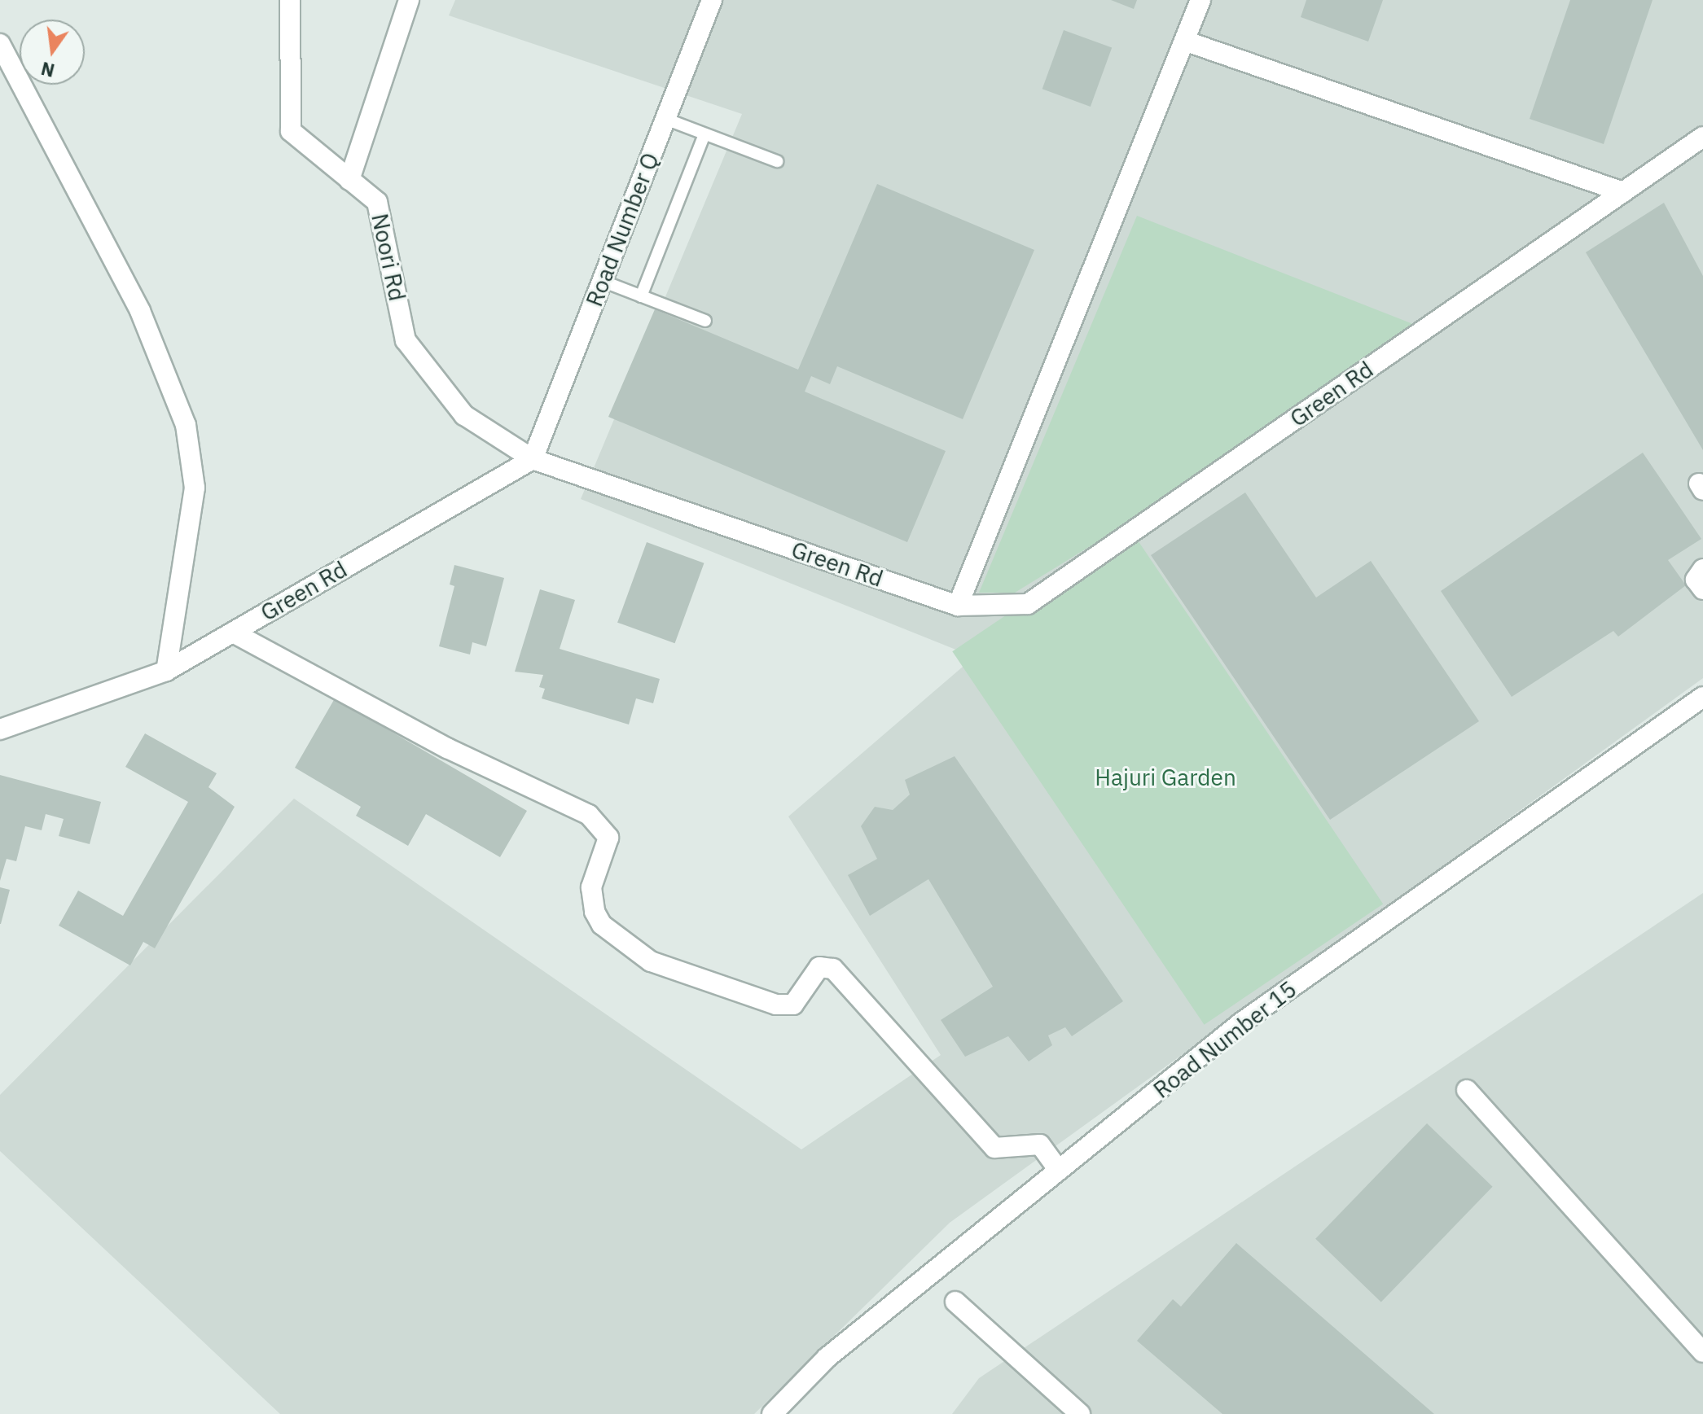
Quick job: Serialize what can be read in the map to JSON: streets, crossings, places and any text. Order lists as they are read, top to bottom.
{
  "streets": {
    "street": [
      "Road Number Q",
      "Noori Rd",
      "Green Rd",
      "Road Number 15"
    ]
  },
  "crossings": [
    ["Road Number Q", "Noori Rd"],
    ["Road Number Q", "Green Rd"],
    ["Noori Rd", "Green Rd"]
  ],
  "parks": ["Hajuri Garden"],
  "north": "bottom"
}
